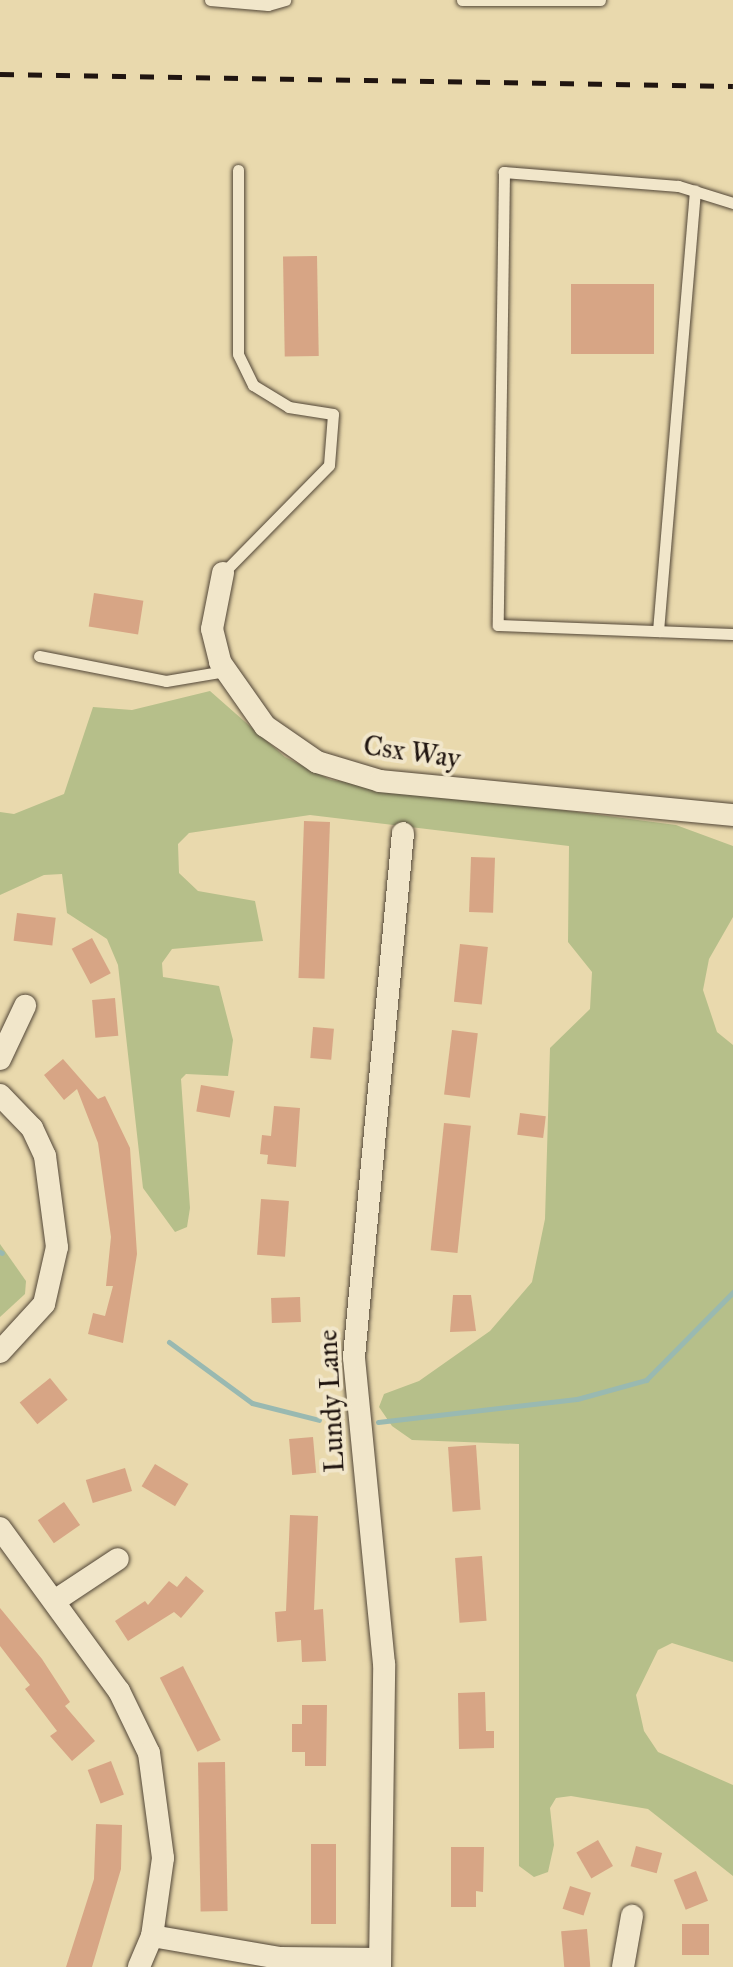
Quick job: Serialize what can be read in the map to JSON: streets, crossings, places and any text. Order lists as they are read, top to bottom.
{
  "streets": {
    "street": ["Csx Way", "Lundy Lane"]
  }
}
